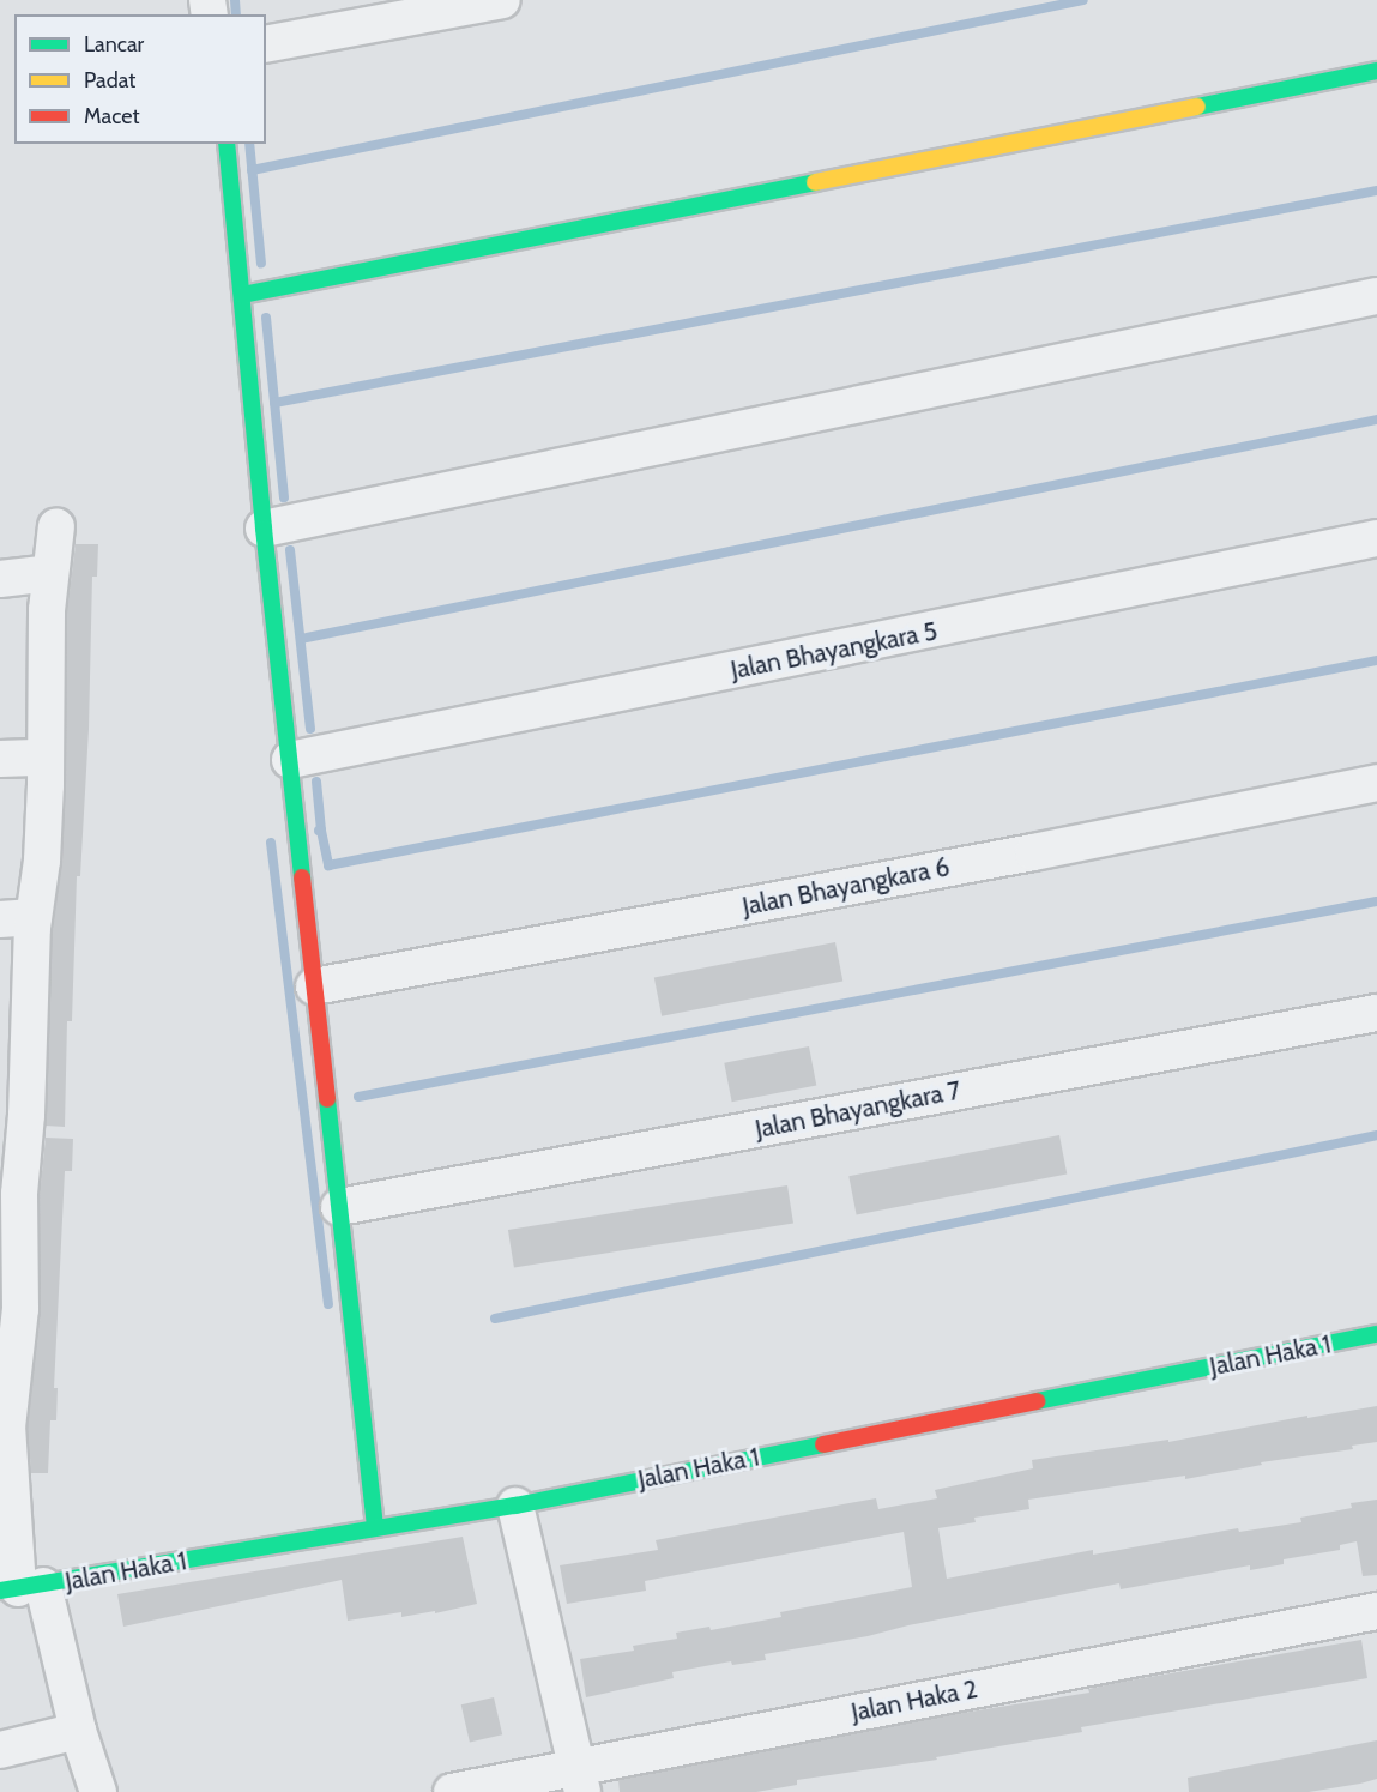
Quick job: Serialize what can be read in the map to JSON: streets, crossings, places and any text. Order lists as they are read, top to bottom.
{
  "streets": {
    "street": [
      "Jalan Bhayangkara 5",
      "Jalan Bhayangkara 6",
      "Jalan Bhayangkara 7",
      "Jalan Haka 1",
      "Jalan Haka 2"
    ]
  },
  "legend": ["Lancar", "Padat", "Macet"]
}
